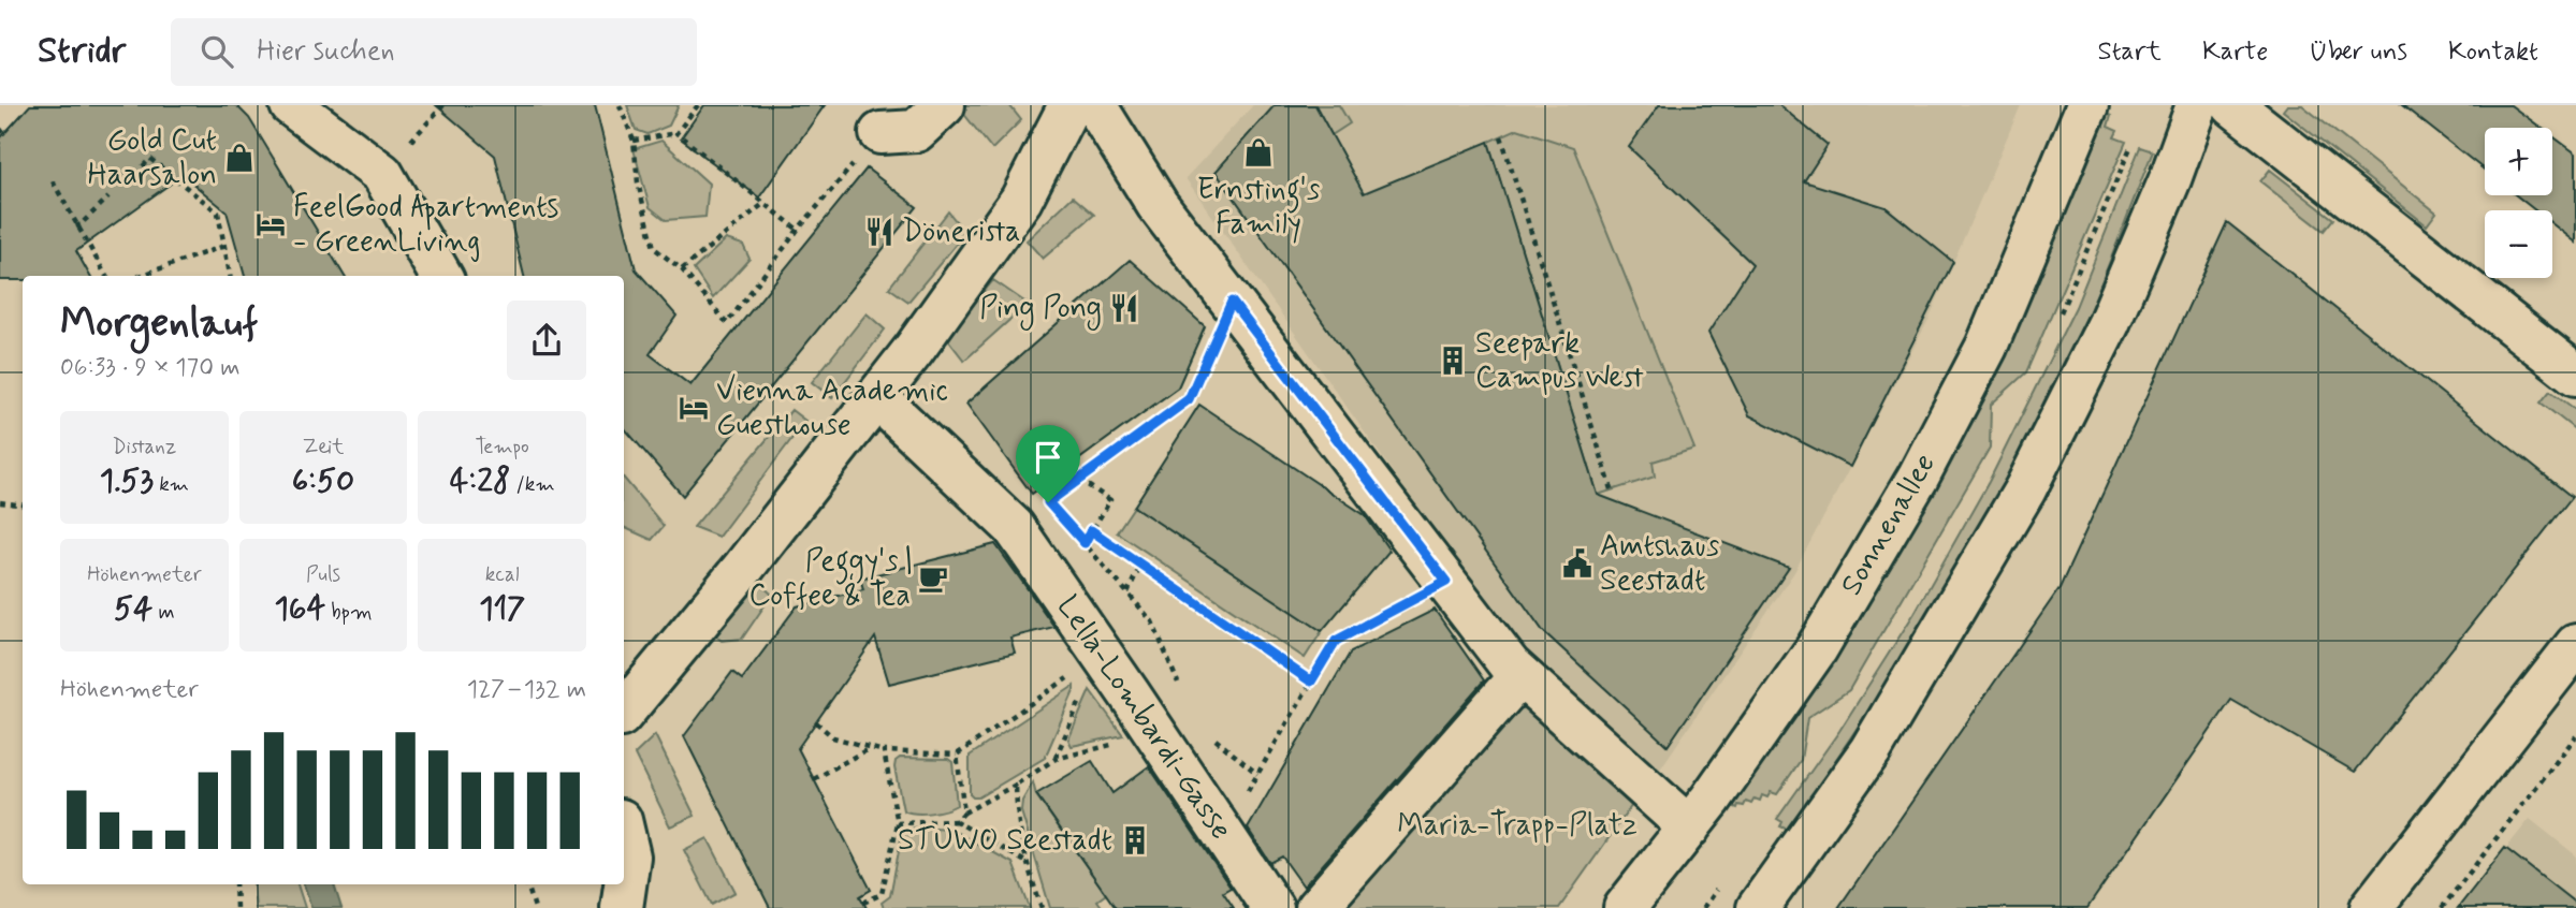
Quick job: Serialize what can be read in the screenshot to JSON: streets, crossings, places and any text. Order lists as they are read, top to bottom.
{
  "streets": {
    "street": ["Sonnenallee", "Lella-Lombardi-Gasse"]
  },
  "parks": ["Maria-Trapp-Platz"],
  "places": {
    "shop": ["Ernsting's Family", "Gold Cut Haarsalon"],
    "hotel": ["FeelGood Apartments - GreenLiving", "Vienna Academic Guesthouse"],
    "restaurant": ["Dönerista", "Ping Pong"],
    "building": ["Seepark Campus West", "STUWO Seestadt"],
    "public building": ["Amtshaus Seestadt"],
    "cafe": ["Peggy's | Coffee & Tea"]
  },
  "page": {
    "header": "Stridr",
    "search": "Hier suchen",
    "nav": [
      "Start",
      "Karte",
      "Über uns",
      "Kontakt"
    ],
    "map_buttons": ["+", "−"],
    "heading": ["Morgenlauf", "06:33 · 9 × 170 m"],
    "stats": [
      ["Distanz", "1.53 km"],
      ["Zeit", "6:50"],
      ["Tempo", "4:28 /km"],
      ["Höhenmeter", "54 m"],
      ["Puls", "164 bpm"],
      ["kcal", "117"]
    ],
    "chart": ["Höhenmeter", "127–132 m"]
  }
}
